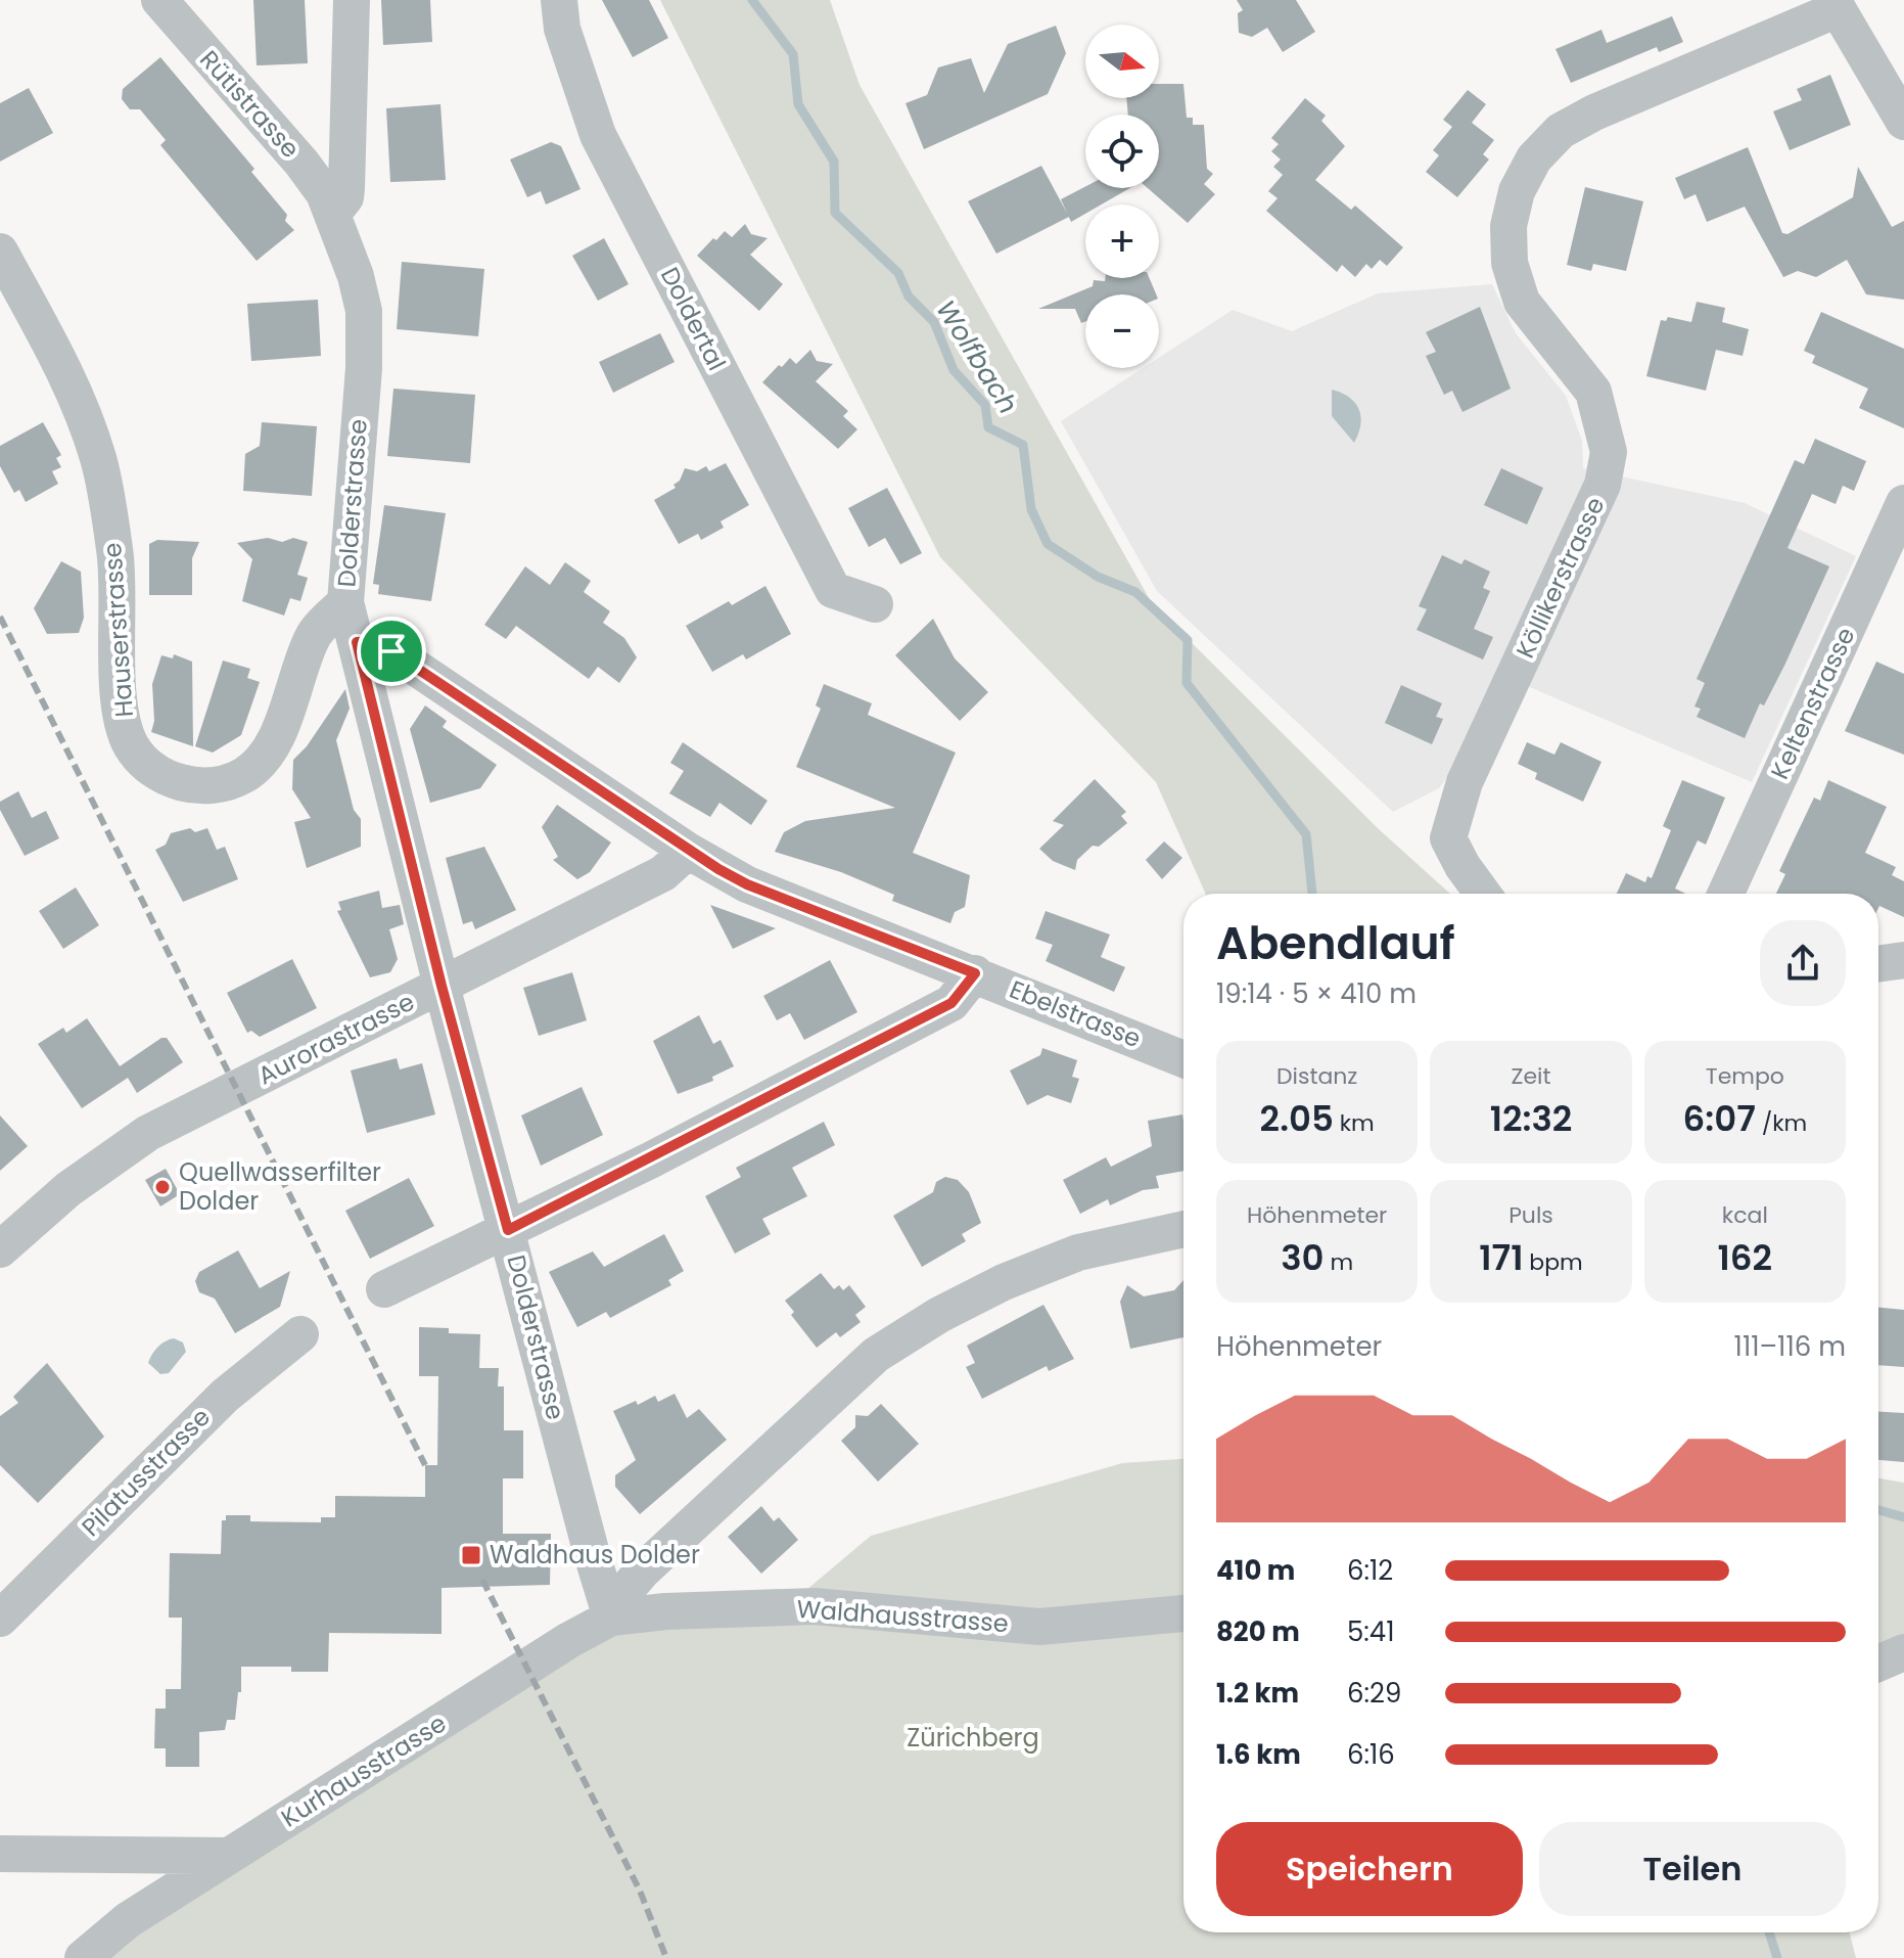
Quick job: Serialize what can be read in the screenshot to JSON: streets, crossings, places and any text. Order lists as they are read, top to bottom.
{
  "streets": {
    "street": [
      "Rütistrasse",
      "Doldertal",
      "Dolderstrasse",
      "Köllikerstrasse",
      "Hauserstrasse",
      "Keltenstrasse",
      "Ebelstrasse",
      "Aurorastrasse",
      "Pilatusstrasse",
      "Waldhausstrasse",
      "Kurhausstrasse"
    ]
  },
  "crossings": [
    ["Rütistrasse", "Dolderstrasse"],
    ["Dolderstrasse", "Hauserstrasse"],
    ["Dolderstrasse", "Ebelstrasse"],
    ["Dolderstrasse", "Aurorastrasse"],
    ["Dolderstrasse", "Waldhausstrasse"],
    ["Dolderstrasse", "Kurhausstrasse"],
    ["Ebelstrasse", "Aurorastrasse"],
    ["Waldhausstrasse", "Kurhausstrasse"]
  ],
  "water": ["Wolfbach"],
  "parks": ["Zürichberg"],
  "places": {
    "other": ["Quellwasserfilter Dolder"],
    "transit": ["Waldhaus Dolder"]
  },
  "north": "right",
  "page": {
    "map_buttons": ["+", "−"],
    "heading": ["Abendlauf", "19:14 · 5 × 410 m"],
    "stats": [
      ["Distanz", "2.05 km"],
      ["Zeit", "12:32"],
      ["Tempo", "6:07 /km"],
      ["Höhenmeter", "30 m"],
      ["Puls", "171 bpm"],
      ["kcal", "162"]
    ],
    "chart": ["Höhenmeter", "111–116 m"],
    "list": [
      {
        "name": "410 m",
        "note": "6:12"
      },
      {
        "name": "820 m",
        "note": "5:41"
      },
      {
        "name": "1.2 km",
        "note": "6:29"
      },
      {
        "name": "1.6 km",
        "note": "6:16"
      }
    ],
    "buttons": ["Speichern", "Teilen"]
  }
}
